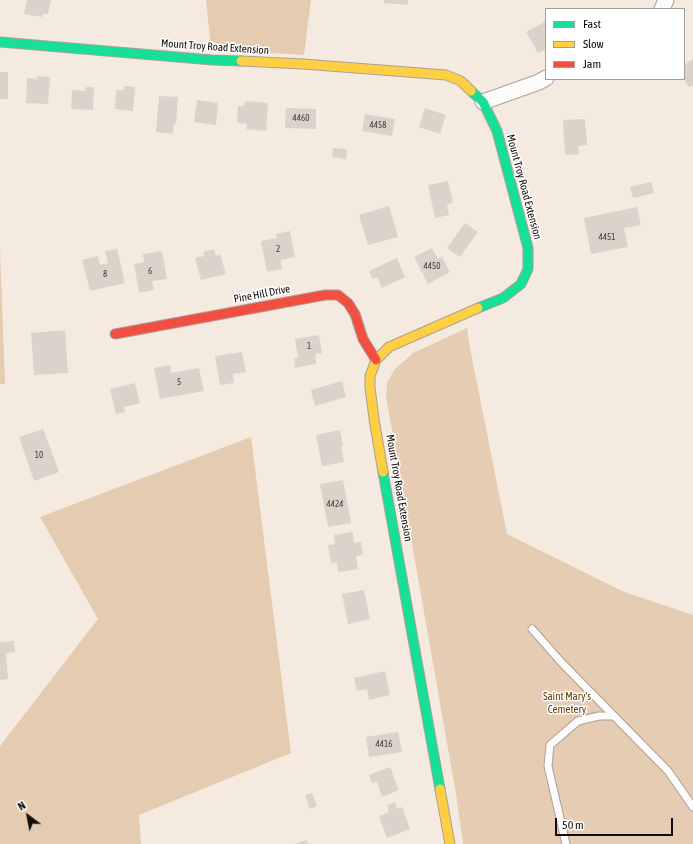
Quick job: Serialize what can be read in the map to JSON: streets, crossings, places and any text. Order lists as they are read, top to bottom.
{
  "streets": {
    "street": ["Mount Troy Road Extension", "Pine Hill Drive"]
  },
  "crossings": [
    ["Mount Troy Road Extension", "Pine Hill Drive"]
  ],
  "parks": ["Saint Mary's Cemetery"],
  "house_numbers": [
    "4460",
    "4458",
    "4451",
    "2",
    "4450",
    "6",
    "8",
    "1",
    "5",
    "10",
    "4424",
    "4416"
  ],
  "legend": ["Fast", "Slow", "Jam"],
  "scale_bar": "50 m",
  "north": "top left"
}
